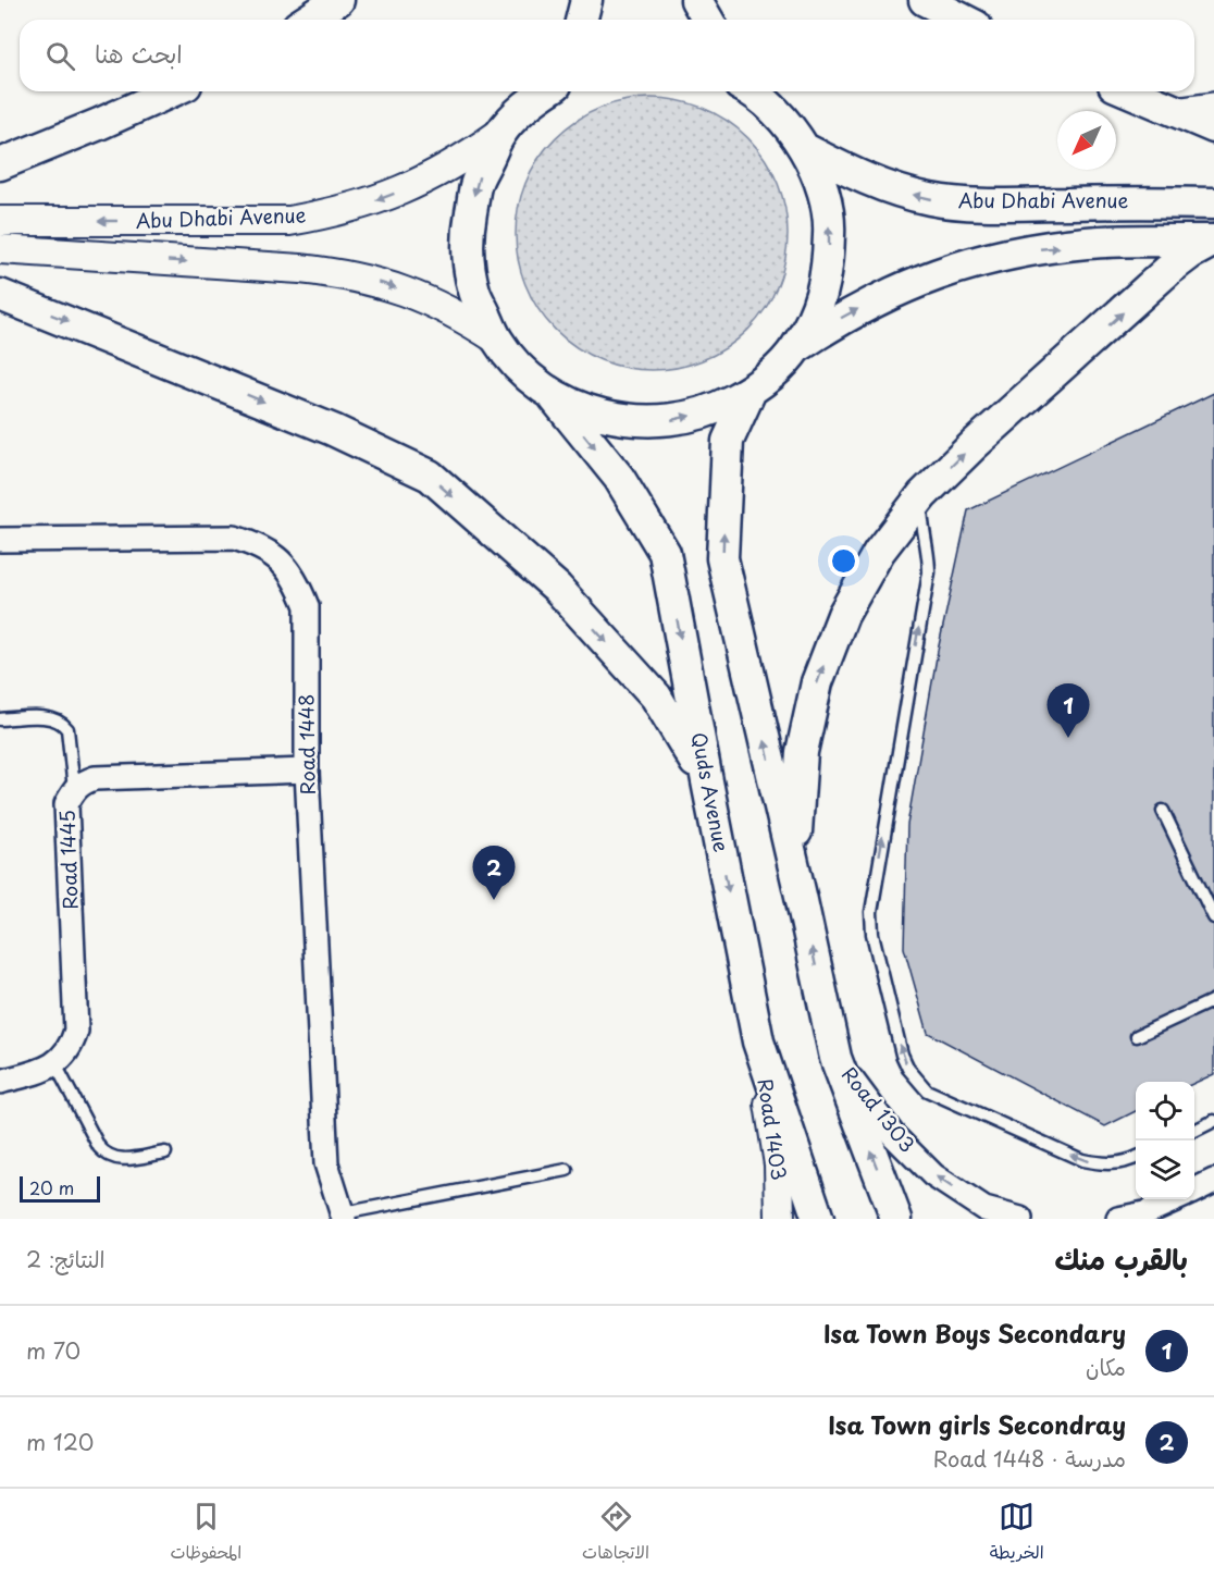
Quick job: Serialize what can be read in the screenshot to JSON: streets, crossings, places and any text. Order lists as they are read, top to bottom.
{
  "streets": {
    "main road": ["Abu Dhabi Avenue", "Quds Avenue"],
    "street": [
      "Road 1448",
      "Road 1445",
      "Road 1303",
      "Road 1403"
    ]
  },
  "crossings": [
    ["Road 1448", "Road 1445"],
    ["Quds Avenue", "Road 1403"]
  ],
  "one_way": ["Road 1303"],
  "scale_bar": "20 m",
  "north": "bottom left",
  "page": {
    "search": "ابحث هنا",
    "pins": ["1", "2"],
    "scale": "20 m",
    "heading": ["بالقرب منك", "النتائج: 2"],
    "list": [
      {
        "mark": "1",
        "name": "Isa Town Boys Secondary",
        "note": "مكان",
        "value": "70 m"
      },
      {
        "mark": "2",
        "name": "Isa Town girls Secondray",
        "note": "مدرسة · Road 1448",
        "value": "120 m"
      }
    ],
    "nav": ["الخريطة", "الاتجاهات", "المحفوظات"]
  }
}
